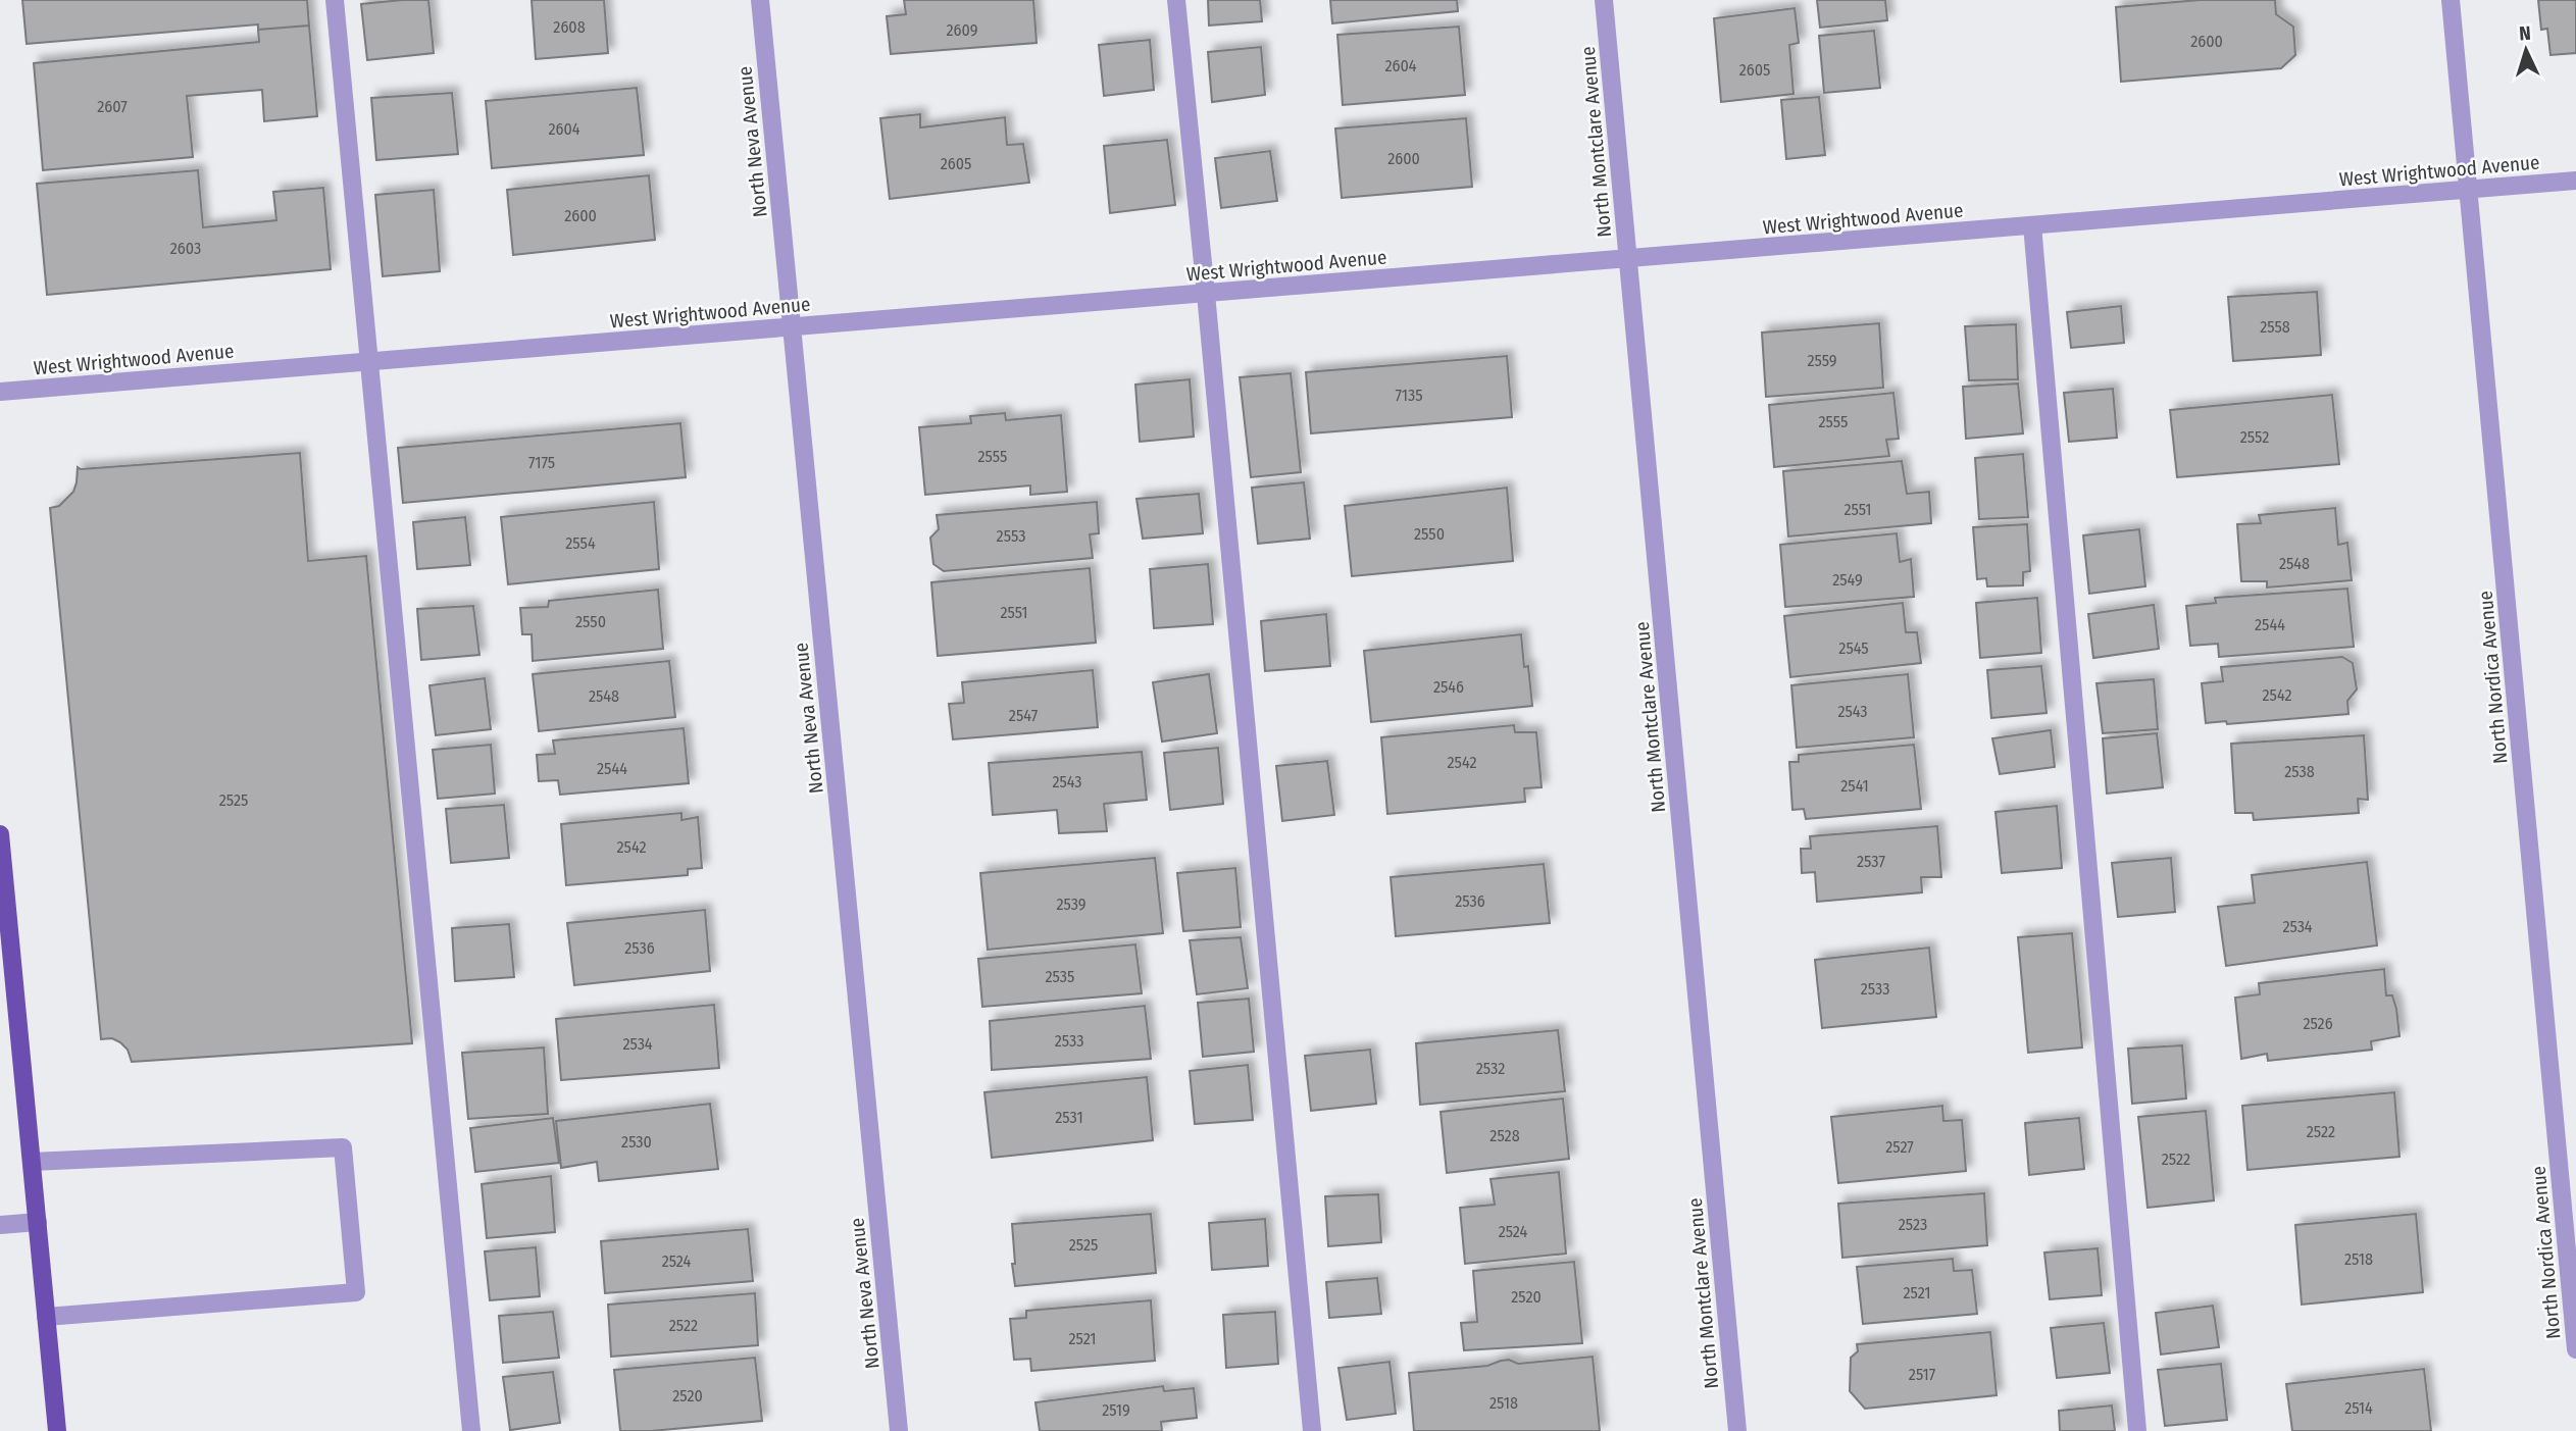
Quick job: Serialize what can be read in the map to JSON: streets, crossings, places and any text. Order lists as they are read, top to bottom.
{
  "streets": {
    "street": [
      "North Neva Avenue",
      "North Montclare Avenue",
      "West Wrightwood Avenue",
      "North Nordica Avenue"
    ]
  },
  "crossings": [
    ["North Neva Avenue", "West Wrightwood Avenue"],
    ["North Montclare Avenue", "West Wrightwood Avenue"],
    ["West Wrightwood Avenue", "North Nordica Avenue"]
  ],
  "house_numbers": [
    "2608",
    "2609",
    "2600",
    "2604",
    "2605",
    "2607",
    "2604",
    "2600",
    "2605",
    "2600",
    "2603",
    "2558",
    "2559",
    "7135",
    "2555",
    "2552",
    "2555",
    "7175",
    "2551",
    "2550",
    "2553",
    "2554",
    "2548",
    "2549",
    "2551",
    "2550",
    "2544",
    "2545",
    "2546",
    "2542",
    "2548",
    "2543",
    "2547",
    "2542",
    "2544",
    "2538",
    "2543",
    "2541",
    "2525",
    "2542",
    "2537",
    "2536",
    "2539",
    "2534",
    "2536",
    "2535",
    "2533",
    "2526",
    "2533",
    "2534",
    "2532",
    "2531",
    "2522",
    "2528",
    "2530",
    "2527",
    "2522",
    "2523",
    "2524",
    "2525",
    "2518",
    "2524",
    "2521",
    "2520",
    "2522",
    "2521",
    "2517",
    "2520",
    "2518",
    "2514",
    "2519"
  ],
  "north": "top"
}
